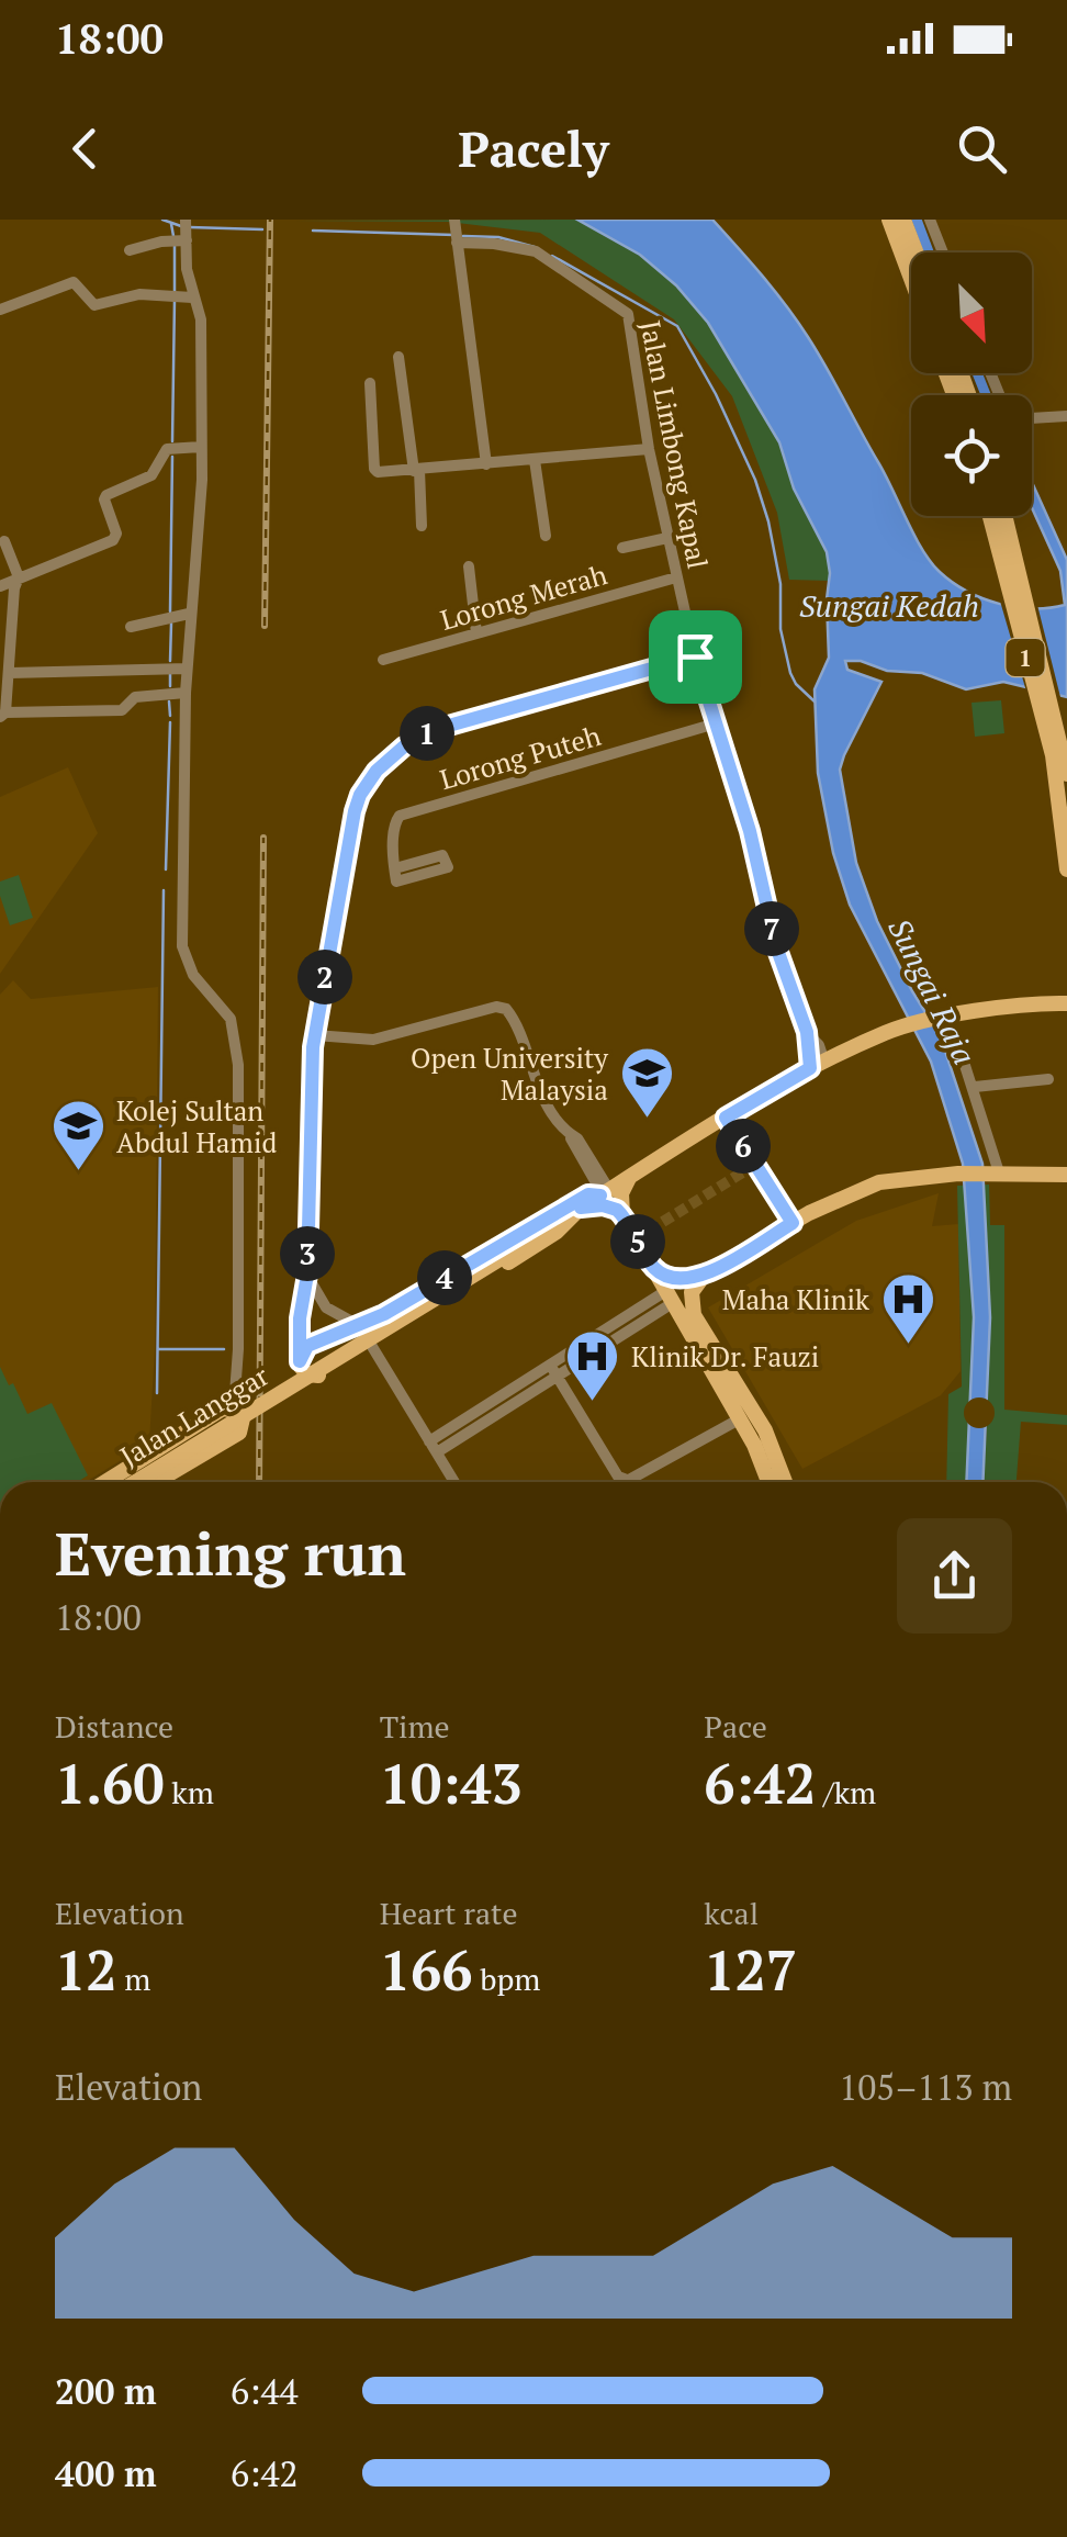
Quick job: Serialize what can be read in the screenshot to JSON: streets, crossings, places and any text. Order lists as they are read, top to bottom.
{
  "streets": {
    "main road": ["1", "Jalan Langgar"],
    "street": ["Jalan Limbong Kapal", "Lorong Merah", "Lorong Puteh"]
  },
  "crossings": [
    ["Jalan Limbong Kapal", "Lorong Merah"],
    ["Jalan Limbong Kapal", "Lorong Puteh"],
    ["Jalan Limbong Kapal", "Jalan Langgar"]
  ],
  "water": ["Sungai Kedah", "Sungai Raja"],
  "places": {
    "school or university": ["Open University Malaysia", "Kolej Sultan Abdul Hamid"],
    "hospital": ["Maha Klinik", "Klinik Dr. Fauzi"]
  },
  "north": "bottom right",
  "page": {
    "status": "18:00",
    "header": "Pacely",
    "pins": [
      "1",
      "7",
      "2",
      "6",
      "5",
      "3",
      "4"
    ],
    "heading": ["Evening run", "18:00"],
    "stats": [
      ["Distance", "1.60 km"],
      ["Time", "10:43"],
      ["Pace", "6:42 /km"],
      ["Elevation", "12 m"],
      ["Heart rate", "166 bpm"],
      ["kcal", "127"]
    ],
    "chart": ["Elevation", "105–113 m"],
    "list": [
      {
        "name": "200 m",
        "note": "6:44"
      },
      {
        "name": "400 m",
        "note": "6:42"
      }
    ]
  }
}
